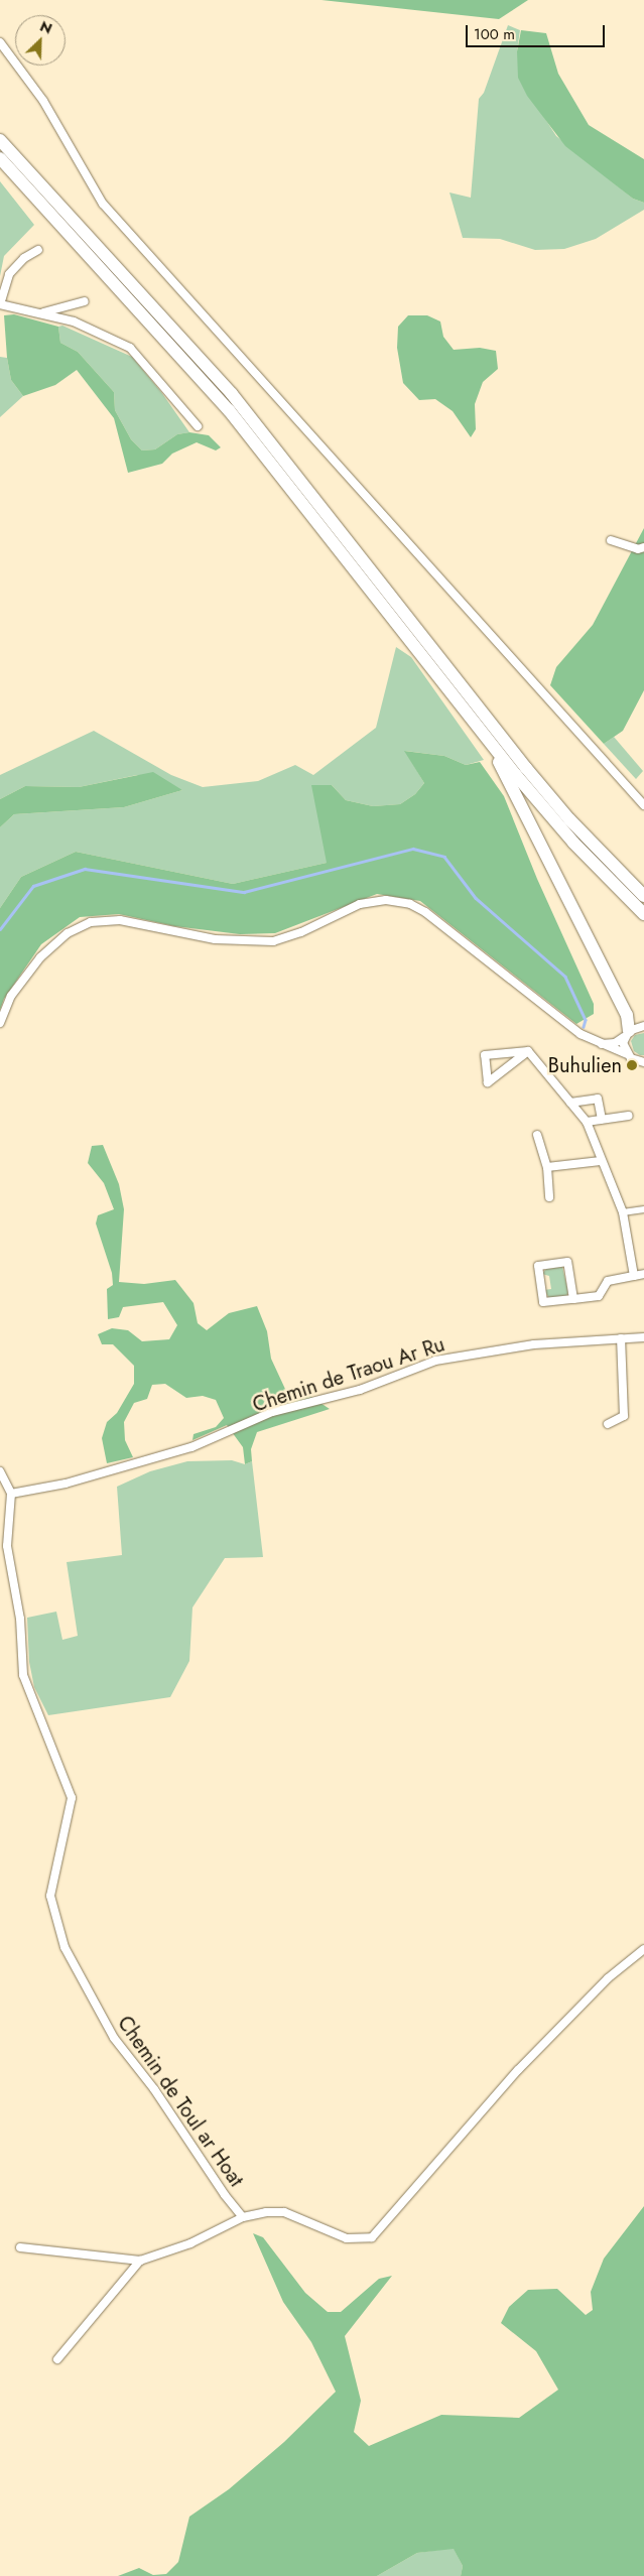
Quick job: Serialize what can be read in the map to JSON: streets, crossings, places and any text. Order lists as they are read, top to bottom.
{
  "streets": {
    "street": ["Chemin de Traou Ar Ru", "Chemin de Toul ar Hoat"]
  },
  "crossings": [
    ["Chemin de Traou Ar Ru", "Chemin de Toul ar Hoat"]
  ],
  "places": ["Buhulien"],
  "scale_bar": "100 m",
  "north": "top right"
}
